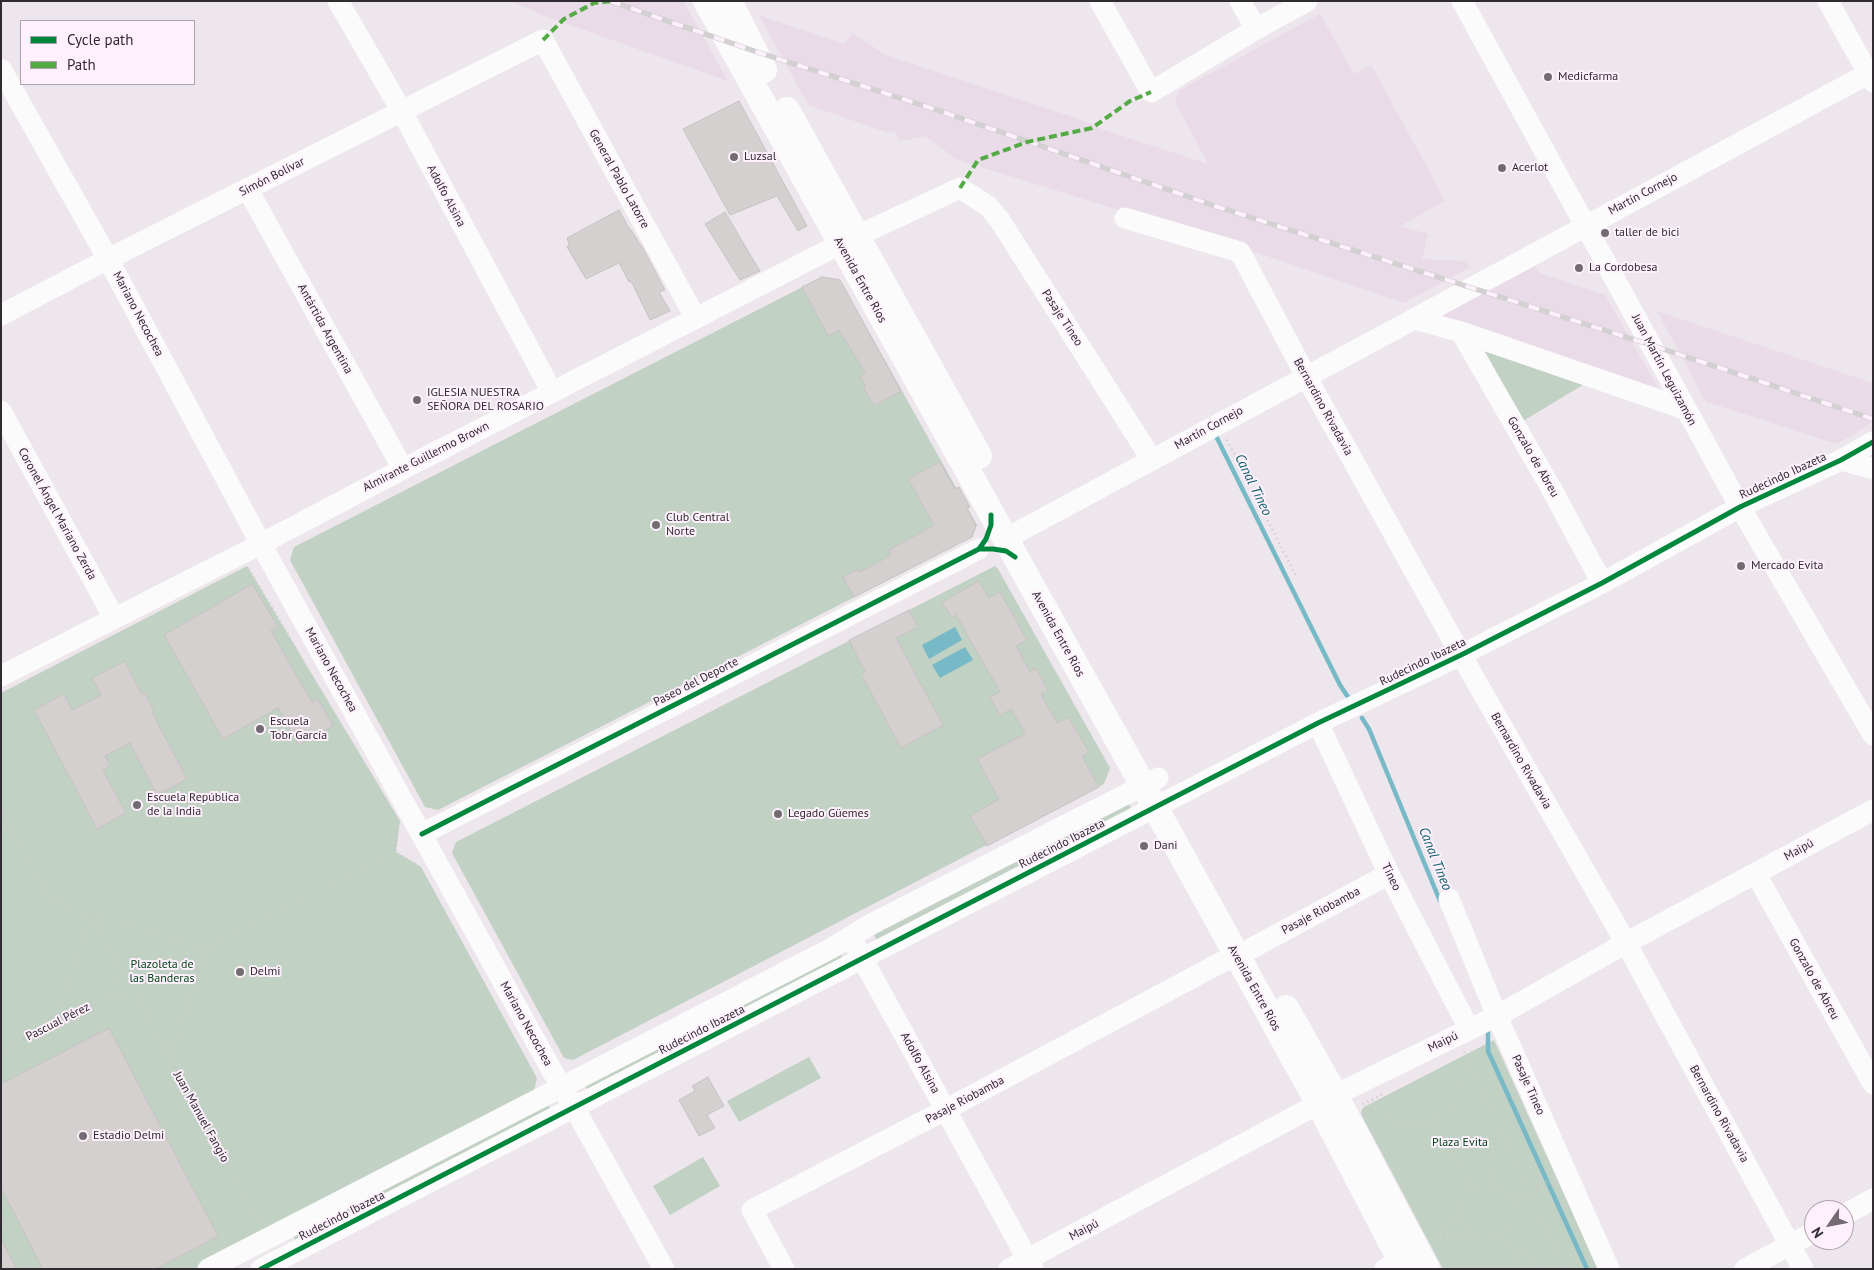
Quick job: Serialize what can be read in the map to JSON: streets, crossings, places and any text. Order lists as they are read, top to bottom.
{
  "streets": {
    "main road": ["Avenida Entre Ríos"],
    "street": [
      "Simón Bolívar",
      "General Pablo Latorre",
      "Martín Cornejo",
      "Adolfo Alsina",
      "Mariano Necochea",
      "Pasaje Tineo",
      "Antártida Argentina",
      "Juan Martín Leguizamón",
      "Bernardino Rivadavia",
      "Almirante Guillermo Brown",
      "Gonzalo de Abreu",
      "Rudecindo Ibazeta",
      "Coronel Ángel Mariano Zerda",
      "Paseo del Deporte",
      "Maipú",
      "Tineo",
      "Pasaje Riobamba"
    ],
    "path": ["Pascual Pérez", "Juan Manuel Fangio"]
  },
  "crossings": [
    ["Simón Bolívar", "General Pablo Latorre"],
    ["Simón Bolívar", "Adolfo Alsina"],
    ["Simón Bolívar", "Mariano Necochea"],
    ["Simón Bolívar", "Antártida Argentina"],
    ["General Pablo Latorre", "Almirante Guillermo Brown"],
    ["Martín Cornejo", "Avenida Entre Ríos"],
    ["Martín Cornejo", "Pasaje Tineo"],
    ["Martín Cornejo", "Juan Martín Leguizamón"],
    ["Martín Cornejo", "Bernardino Rivadavia"],
    ["Adolfo Alsina", "Almirante Guillermo Brown"],
    ["Adolfo Alsina", "Rudecindo Ibazeta"],
    ["Adolfo Alsina", "Maipú"],
    ["Adolfo Alsina", "Pasaje Riobamba"],
    ["Avenida Entre Ríos", "Almirante Guillermo Brown"],
    ["Avenida Entre Ríos", "Rudecindo Ibazeta"],
    ["Avenida Entre Ríos", "Maipú"],
    ["Avenida Entre Ríos", "Pasaje Riobamba"],
    ["Mariano Necochea", "Almirante Guillermo Brown"],
    ["Mariano Necochea", "Rudecindo Ibazeta"],
    ["Mariano Necochea", "Paseo del Deporte"],
    ["Pasaje Tineo", "Almirante Guillermo Brown"],
    ["Pasaje Tineo", "Maipú"],
    ["Antártida Argentina", "Almirante Guillermo Brown"],
    ["Juan Martín Leguizamón", "Rudecindo Ibazeta"],
    ["Bernardino Rivadavia", "Rudecindo Ibazeta"],
    ["Bernardino Rivadavia", "Maipú"],
    ["Almirante Guillermo Brown", "Coronel Ángel Mariano Zerda"],
    ["Gonzalo de Abreu", "Rudecindo Ibazeta"],
    ["Gonzalo de Abreu", "Maipú"],
    ["Rudecindo Ibazeta", "Tineo"],
    ["Rudecindo Ibazeta", "Juan Manuel Fangio"],
    ["Maipú", "Tineo"],
    ["Tineo", "Pasaje Riobamba"]
  ],
  "water": ["Canal Tineo"],
  "parks": ["Plazoleta de las Banderas", "Plaza Evita"],
  "places": [
    "Medicfarma",
    "Luzsal",
    "Acerlot",
    "taller de bici",
    "La Cordobesa",
    "IGLESIA NUESTRA SEÑORA DEL ROSARIO",
    "Club Central Norte",
    "Mercado Evita",
    "Escuela Tobr García",
    "Escuela República de la India",
    "Legado Güemes",
    "Dani",
    "Delmi",
    "Estadio Delmi"
  ],
  "legend": ["Cycle path", "Path"],
  "north": "bottom left"
}
